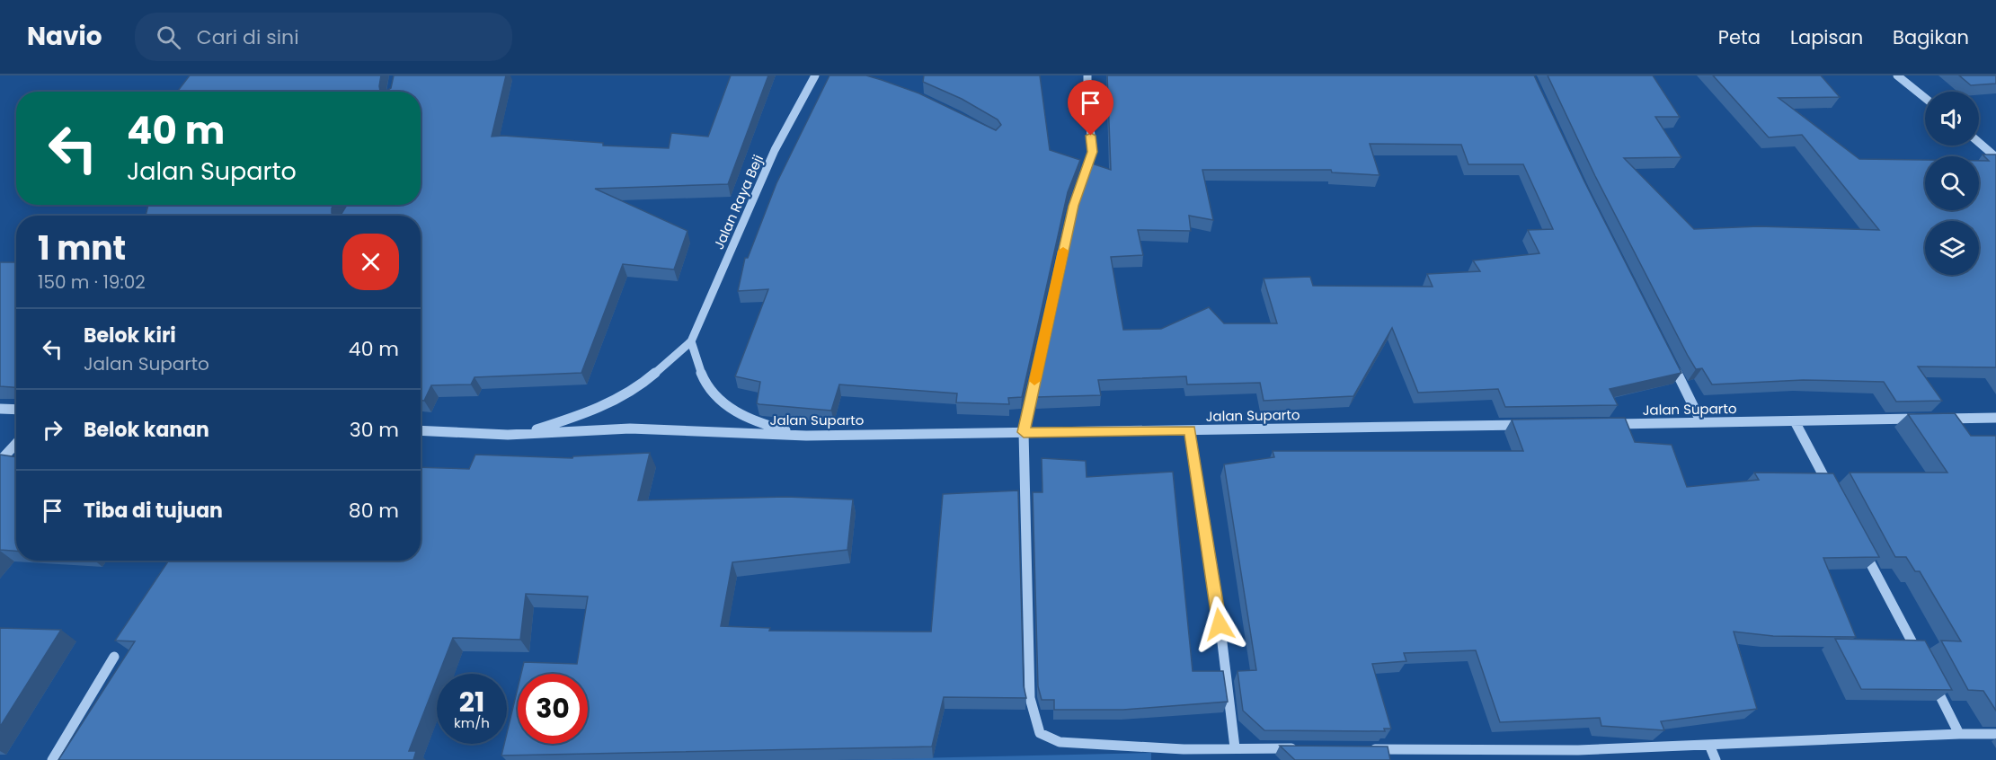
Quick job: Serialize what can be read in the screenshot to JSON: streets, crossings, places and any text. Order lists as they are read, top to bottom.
{
  "streets": {
    "street": ["Jalan Raya Beji", "Jalan Suparto"]
  },
  "page": {
    "header": "Navio",
    "search": "Cari di sini",
    "nav": ["Peta", "Lapisan", "Bagikan"],
    "turn": ["40 m", "Jalan Suparto"],
    "heading": ["1 mnt", "150 m · 19:02"],
    "list": [
      {
        "name": "Belok kiri",
        "note": "Jalan Suparto",
        "value": "40 m"
      },
      {
        "name": "Belok kanan",
        "value": "30 m"
      },
      {
        "name": "Tiba di tujuan",
        "value": "80 m"
      }
    ],
    "speed": "21 km/h",
    "limit": "30"
  }
}
